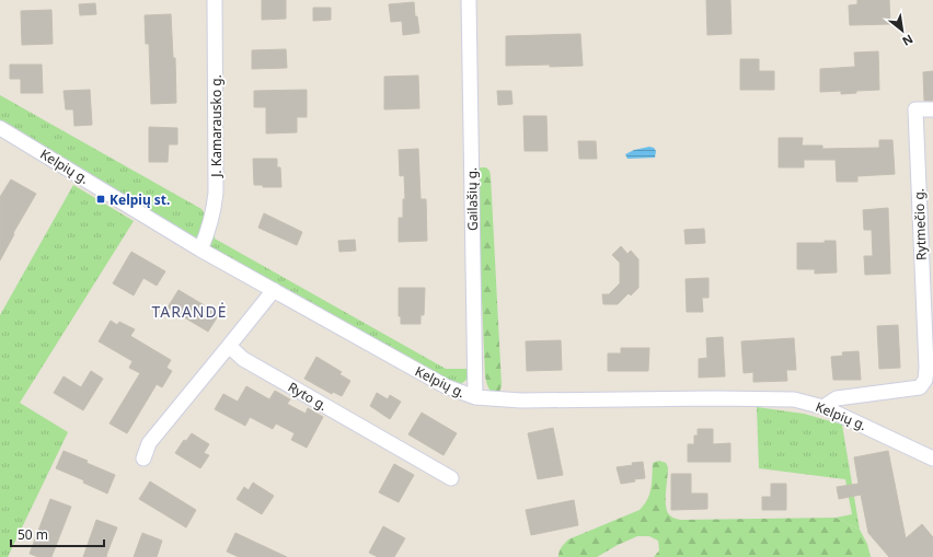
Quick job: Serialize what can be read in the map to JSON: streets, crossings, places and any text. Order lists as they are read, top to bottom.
{
  "streets": {
    "street": [
      "J. Kamarausko g.",
      "Kelpių g.",
      "Gailašių g.",
      "Rytmečio g.",
      "Ryto g."
    ]
  },
  "crossings": [
    ["J. Kamarausko g.", "Kelpių g."],
    ["Kelpių g.", "Gailašių g."],
    ["Kelpių g.", "Rytmečio g."]
  ],
  "districts": ["TARANDĖ"],
  "places": {
    "transit": ["Kelpių st."]
  },
  "scale_bar": "50 m",
  "north": "bottom right"
}
